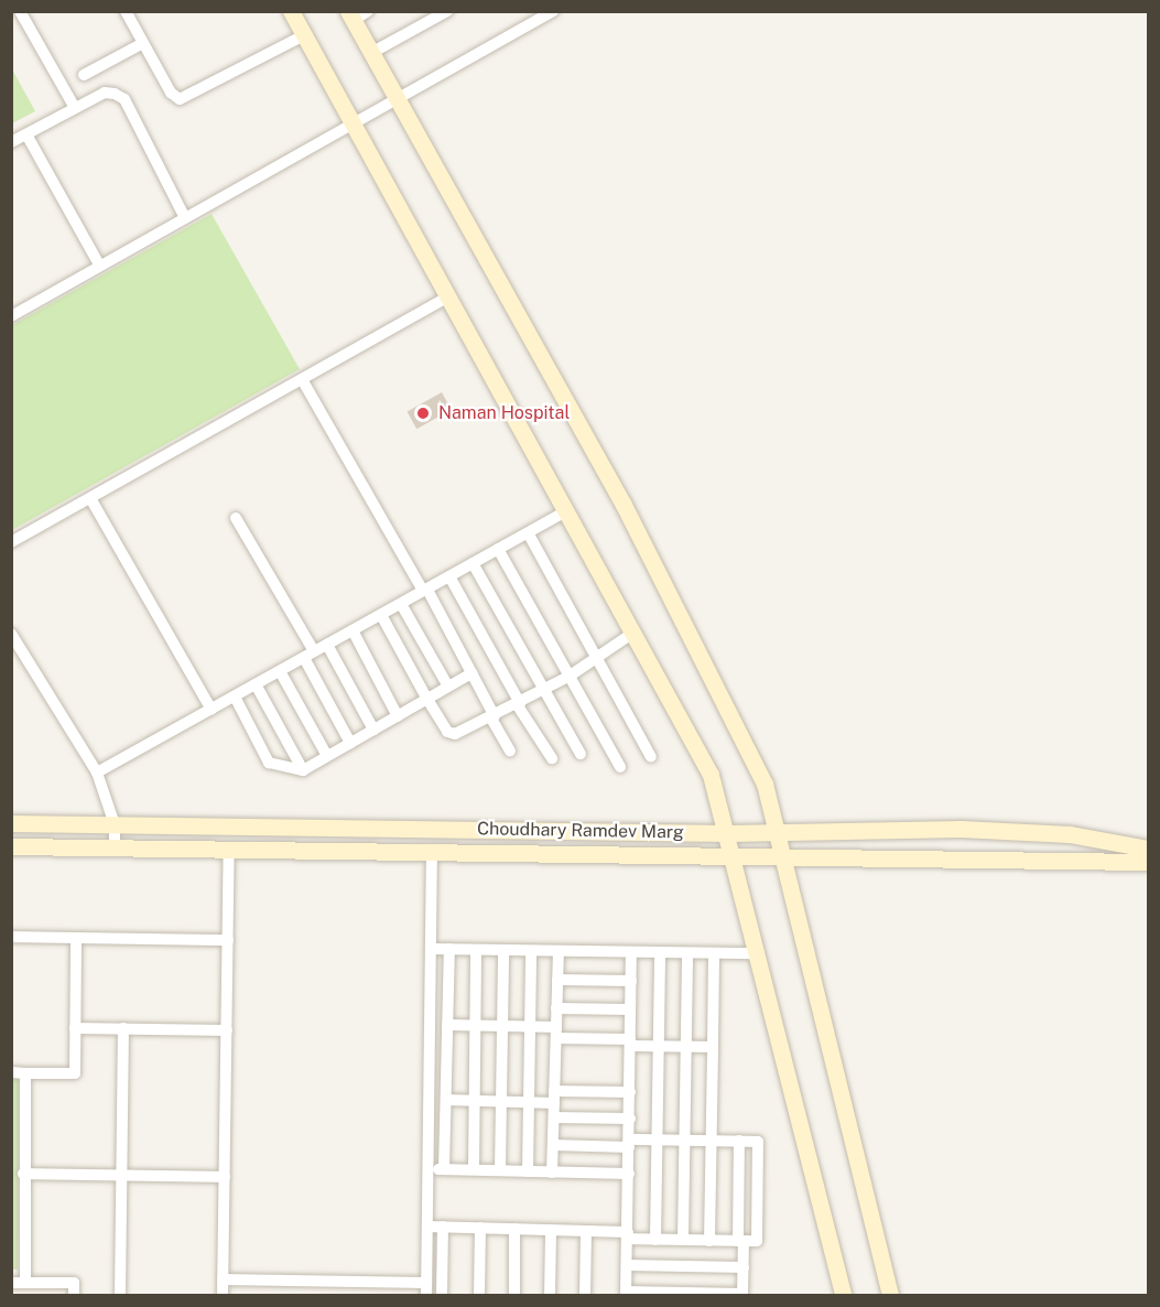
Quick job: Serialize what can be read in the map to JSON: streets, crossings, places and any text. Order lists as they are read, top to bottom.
{
  "streets": {
    "street": ["Choudhary Ramdev Marg"]
  },
  "places": ["Naman Hospital"]
}
